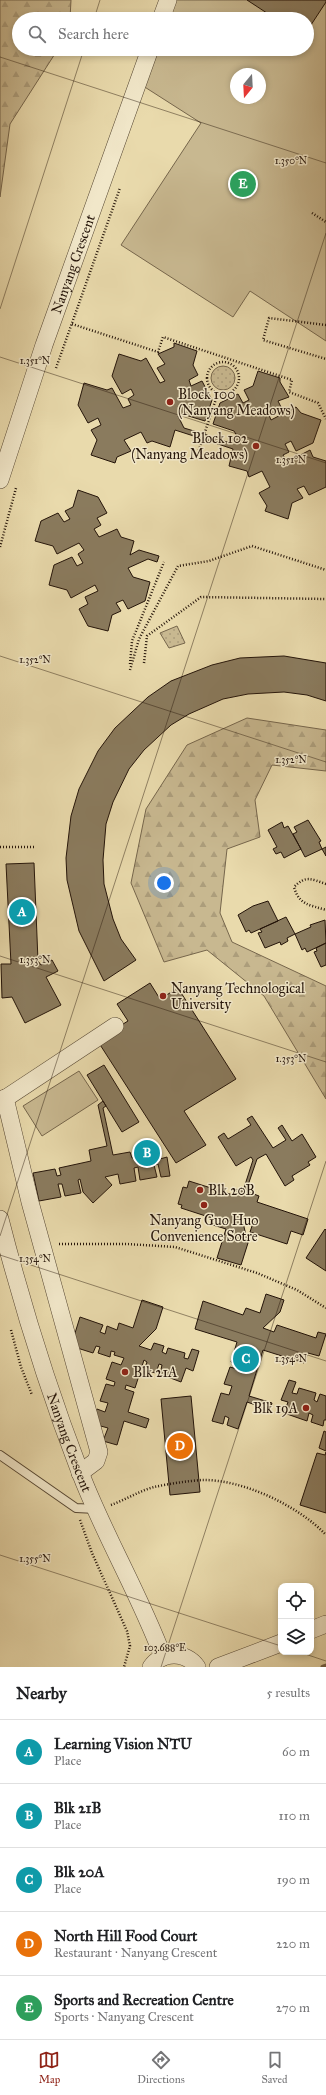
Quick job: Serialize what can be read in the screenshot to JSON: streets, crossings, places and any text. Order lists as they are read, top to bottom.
{
  "streets": {
    "street": ["Nanyang Crescent"]
  },
  "places": [
    "Block 100 (Nanyang Meadows)",
    "Block 102 (Nanyang Meadows)",
    "Nanyang Technological University",
    "Blk 20B",
    "Nanyang Guo Huo Convenience Sotre",
    "Blk 21A",
    "Blk 19A"
  ],
  "north": "bottom",
  "page": {
    "search": "Search here",
    "pins": [
      "E",
      "A",
      "B",
      "C",
      "D"
    ],
    "heading": ["Nearby", "5 results"],
    "list": [
      {
        "mark": "A",
        "name": "Learning Vision NTU",
        "note": "Place",
        "value": "60 m"
      },
      {
        "mark": "B",
        "name": "Blk 21B",
        "note": "Place",
        "value": "110 m"
      },
      {
        "mark": "C",
        "name": "Blk 20A",
        "note": "Place",
        "value": "190 m"
      },
      {
        "mark": "D",
        "name": "North Hill Food Court",
        "note": "Restaurant · Nanyang Crescent",
        "value": "220 m"
      },
      {
        "mark": "E",
        "name": "Sports and Recreation Centre",
        "note": "Sports · Nanyang Crescent",
        "value": "270 m"
      }
    ],
    "nav": ["Map", "Directions", "Saved"]
  },
  "coordinates": [
    "1.350°N",
    "1.351°N",
    "1.352°N",
    "1.353°N",
    "1.354°N",
    "1.355°N",
    "103.688°E"
  ]
}
